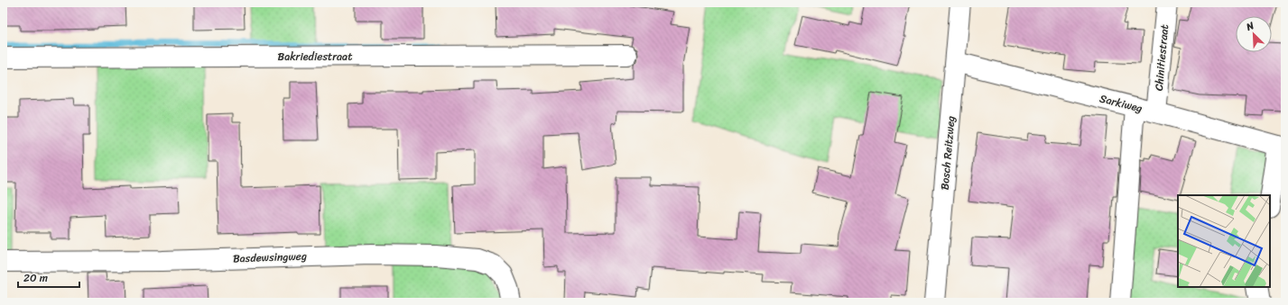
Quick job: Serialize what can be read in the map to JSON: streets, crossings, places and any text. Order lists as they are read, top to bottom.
{
  "streets": {
    "street": [
      "Bakriediestraat",
      "Chinitiestraat",
      "Sarkiweg",
      "Bosch Reitzweg",
      "Basdewsingweg"
    ]
  },
  "crossings": [
    ["Chinitiestraat", "Sarkiweg"],
    ["Sarkiweg", "Bosch Reitzweg"]
  ],
  "scale_bar": "20 m",
  "north": "top left"
}
